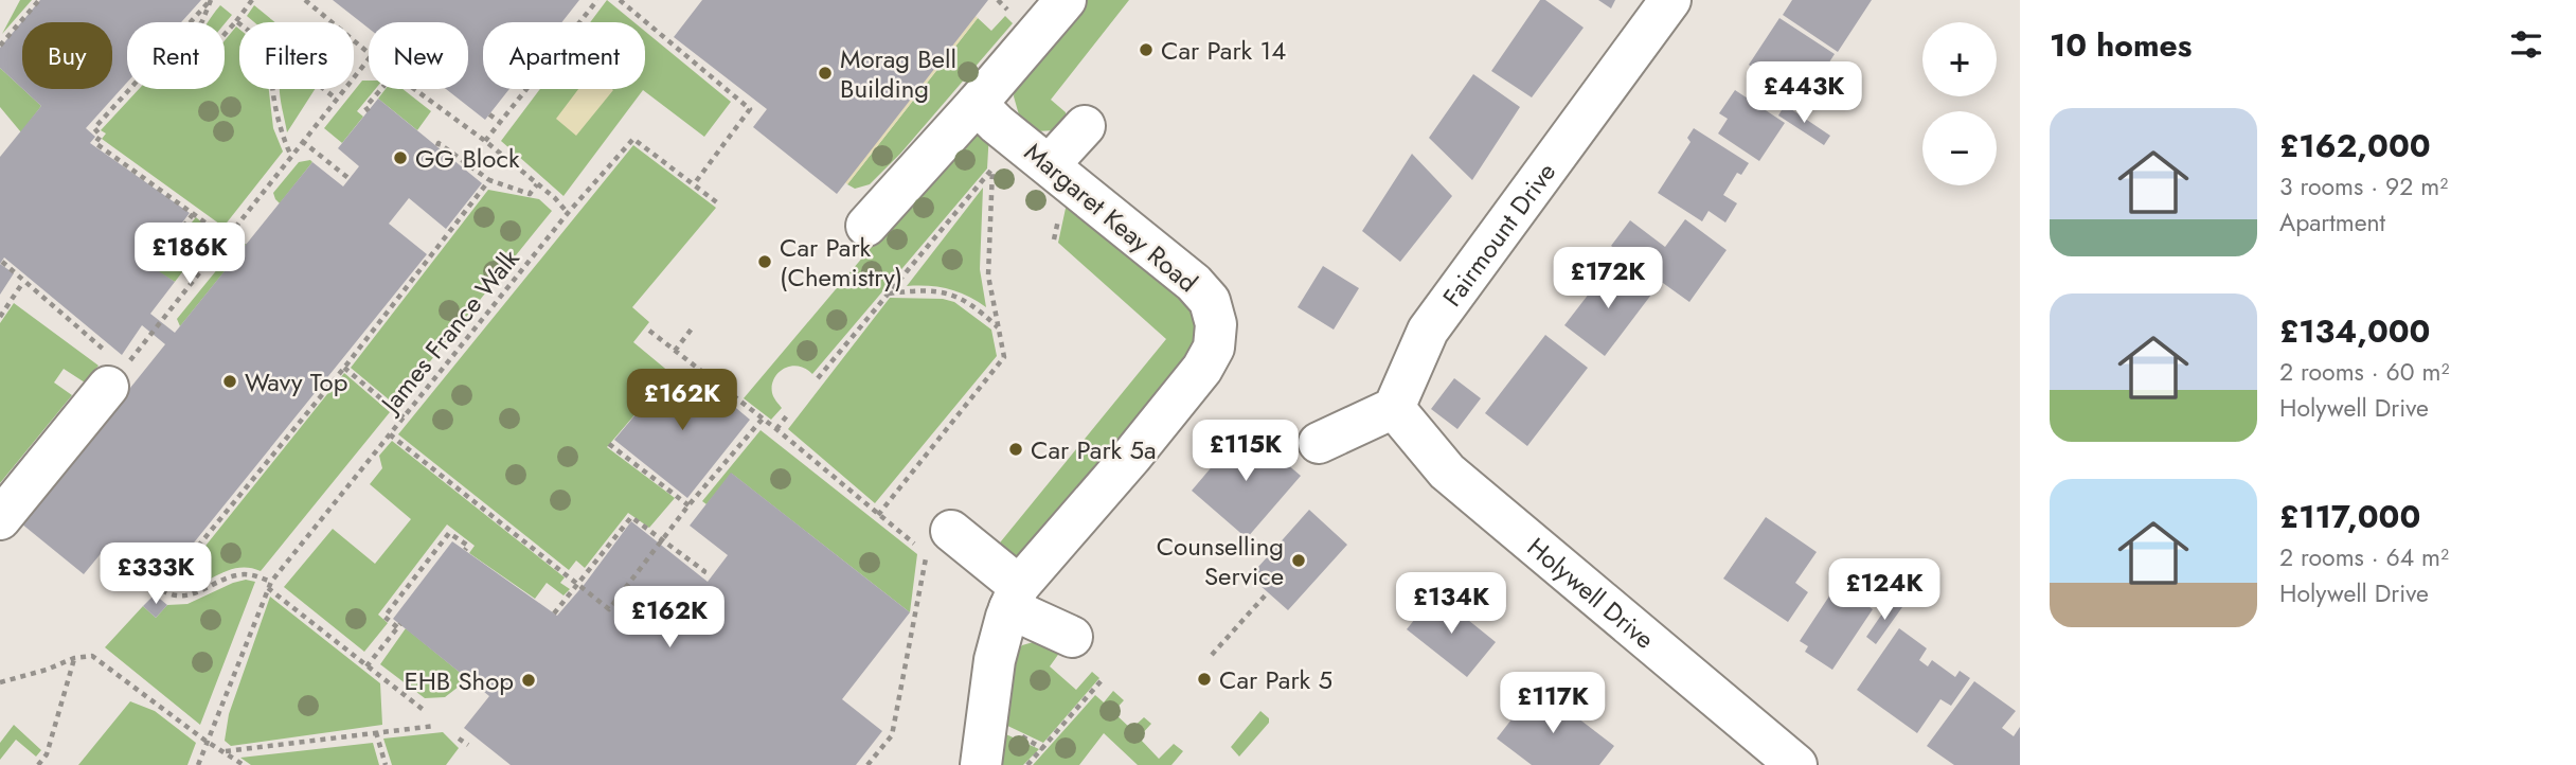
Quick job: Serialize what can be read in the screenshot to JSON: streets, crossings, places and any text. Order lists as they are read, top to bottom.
{
  "streets": {
    "street": ["Margaret Keay Road", "Fairmount Drive", "Holywell Drive"],
    "path": ["James France Walk"]
  },
  "crossings": [
    ["Fairmount Drive", "Holywell Drive"]
  ],
  "places": [
    "Car Park 14",
    "Morag Bell Building",
    "GG Block",
    "Car Park (Chemistry)",
    "Wavy Top",
    "Car Park 5a",
    "Counselling Service",
    "Car Park 5",
    "EHB Shop"
  ],
  "page": {
    "heading": "10 homes",
    "map_buttons": ["+", "−"],
    "chip": [
      "Buy",
      "Rent",
      "Filters",
      "New",
      "Apartment"
    ],
    "price": [
      "£443K",
      "£186K",
      "£172K",
      "£162K",
      "£115K",
      "£333K",
      "£124K",
      "£134K",
      "£162K",
      "£117K"
    ],
    "list": [
      {
        "name": "£162,000",
        "note": "3 rooms · 92 m² · Apartment"
      },
      {
        "name": "£134,000",
        "note": "2 rooms · 60 m² · Holywell Drive"
      },
      {
        "name": "£117,000",
        "note": "2 rooms · 64 m² · Holywell Drive"
      }
    ]
  }
}
